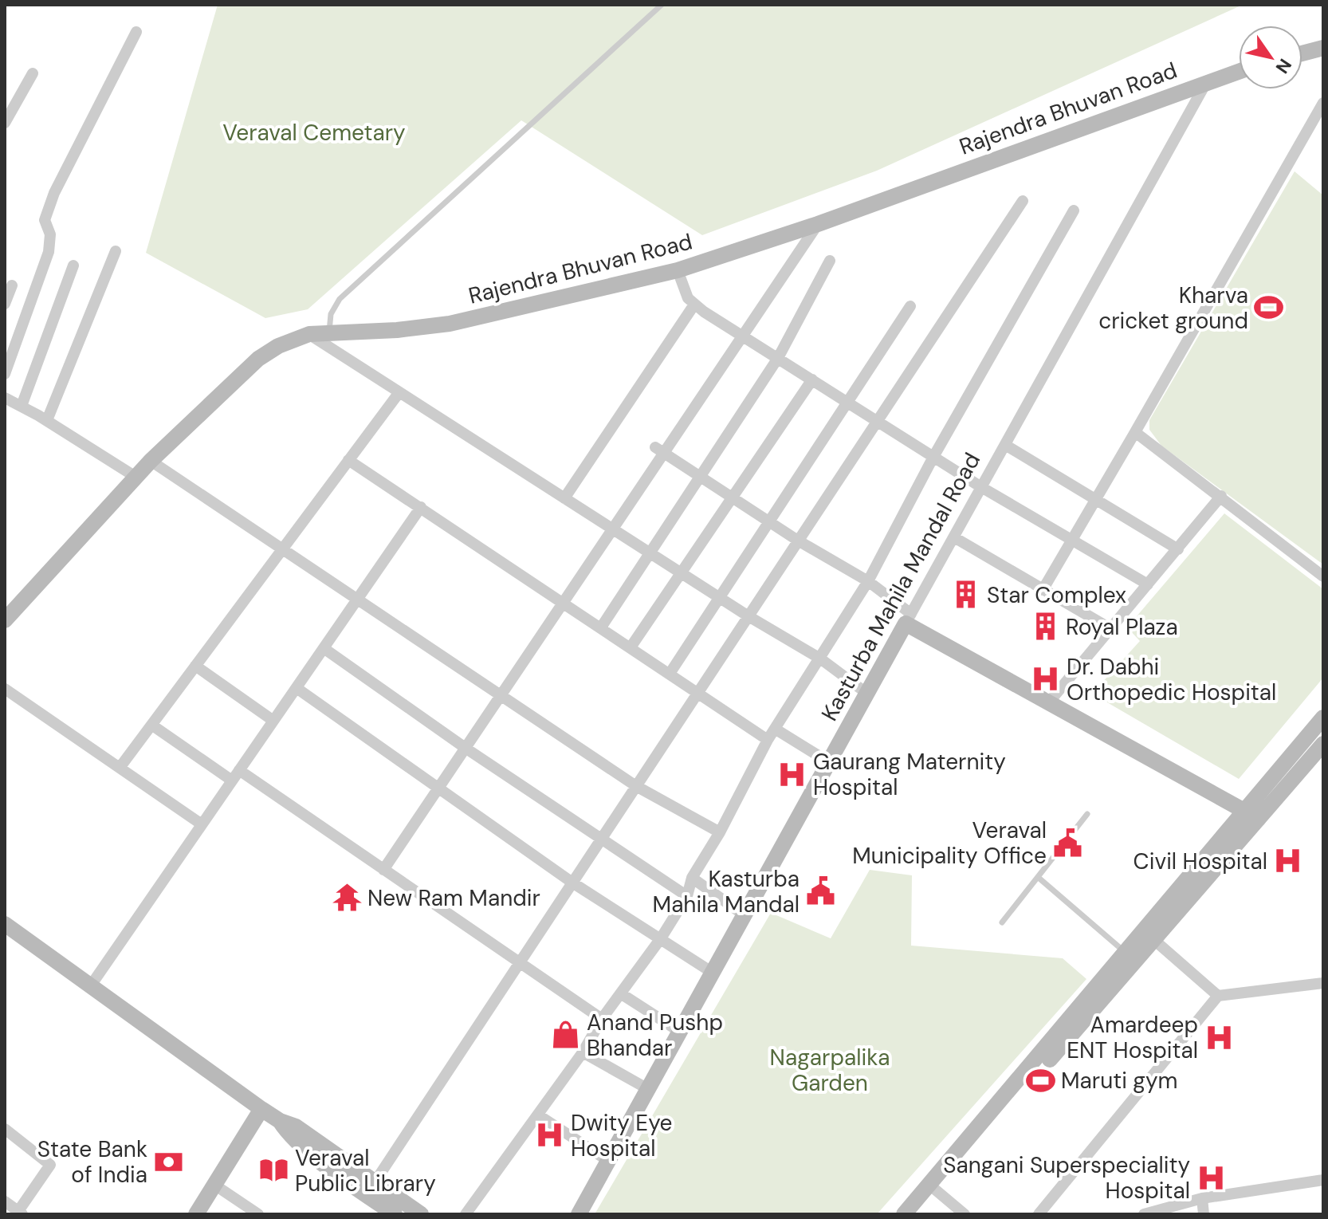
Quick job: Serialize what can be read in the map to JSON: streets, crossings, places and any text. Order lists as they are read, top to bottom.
{
  "streets": {
    "street": ["Rajendra Bhuvan Road", "Kasturba Mahila Mandal Road"]
  },
  "crossings": [
    ["Rajendra Bhuvan Road", "Kasturba Mahila Mandal Road"]
  ],
  "parks": ["Veraval Cemetary", "Nagarpalika Garden"],
  "places": {
    "sports": ["Kharva cricket ground", "Maruti gym"],
    "building": ["Star Complex", "Royal Plaza"],
    "hospital": [
      "Dr. Dabhi Orthopedic Hospital",
      "Gaurang Maternity Hospital",
      "Civil Hospital",
      "Amardeep ENT Hospital",
      "Dwity Eye Hospital",
      "Sangani Superspeciality Hospital"
    ],
    "public building": ["Veraval Municipality Office", "Kasturba Mahila Mandal"],
    "temple": ["New Ram Mandir"],
    "shop": ["Anand Pushp Bhandar"],
    "bank": ["State Bank of India"],
    "library": ["Veraval Public Library"]
  },
  "north": "bottom right"
}
